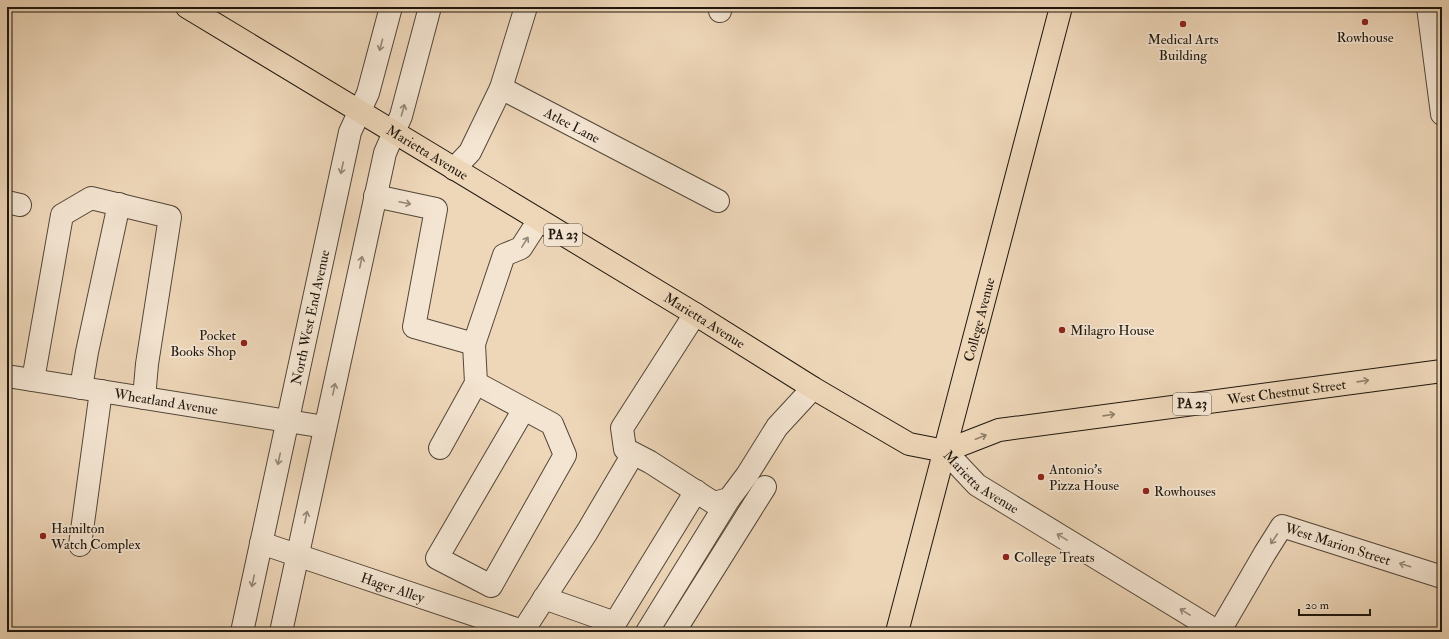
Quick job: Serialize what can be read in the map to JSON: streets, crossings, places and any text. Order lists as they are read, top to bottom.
{
  "streets": {
    "main road": [
      "Marietta Avenue",
      "PA 23",
      "College Avenue",
      "West Chestnut Street"
    ],
    "street": [
      "Atlee Lane",
      "North West End Avenue",
      "Wheatland Avenue",
      "West Marion Street",
      "Hager Alley"
    ]
  },
  "crossings": [
    ["Marietta Avenue", "North West End Avenue"],
    ["Marietta Avenue", "College Avenue"],
    ["Marietta Avenue", "West Chestnut Street"],
    ["Marietta Avenue", "West Marion Street"],
    ["North West End Avenue", "Wheatland Avenue"],
    ["North West End Avenue", "Hager Alley"],
    ["College Avenue", "West Chestnut Street"]
  ],
  "one_way": ["West Chestnut Street"],
  "places": [
    "Rowhouse",
    "Medical Arts Building",
    "Milagro House",
    "Pocket Books Shop",
    "Antonio's Pizza House",
    "Rowhouses",
    "Hamilton Watch Complex",
    "College Treats"
  ],
  "scale_bar": "20 m"
}
